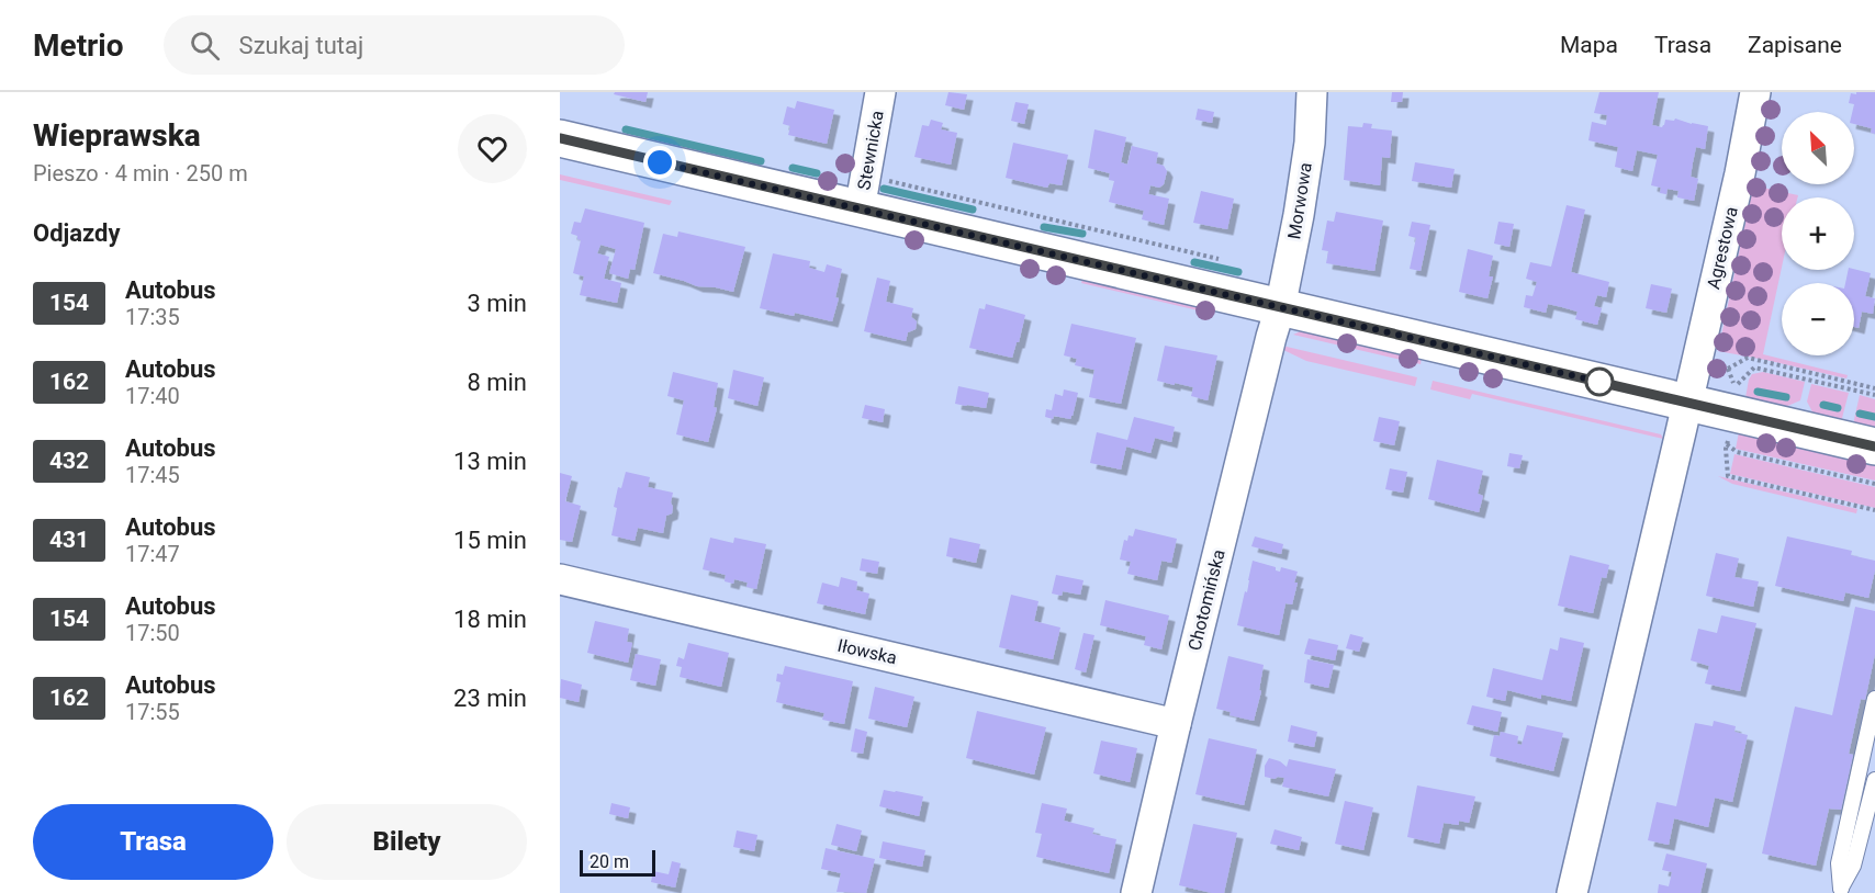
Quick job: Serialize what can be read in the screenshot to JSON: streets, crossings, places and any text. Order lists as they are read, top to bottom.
{
  "streets": {
    "street": [
      "Stewnicka",
      "Morwowa",
      "Agrestowa",
      "Chotomińska",
      "Iłowska"
    ]
  },
  "crossings": [
    ["Morwowa", "Chotomińska"],
    ["Chotomińska", "Iłowska"]
  ],
  "lines": ["bus line 154"],
  "scale_bar": "20 m",
  "north": "top left",
  "page": {
    "header": "Metrio",
    "search": "Szukaj tutaj",
    "nav": ["Mapa", "Trasa", "Zapisane"],
    "heading": [
      ["Wieprawska", "Pieszo · 4 min · 250 m"],
      "Odjazdy"
    ],
    "map_buttons": ["+", "−"],
    "list": [
      {
        "mark": "154",
        "name": "Autobus",
        "note": "17:35",
        "value": "3 min"
      },
      {
        "mark": "162",
        "name": "Autobus",
        "note": "17:40",
        "value": "8 min"
      },
      {
        "mark": "432",
        "name": "Autobus",
        "note": "17:45",
        "value": "13 min"
      },
      {
        "mark": "431",
        "name": "Autobus",
        "note": "17:47",
        "value": "15 min"
      },
      {
        "mark": "154",
        "name": "Autobus",
        "note": "17:50",
        "value": "18 min"
      },
      {
        "mark": "162",
        "name": "Autobus",
        "note": "17:55",
        "value": "23 min"
      }
    ],
    "buttons": ["Trasa", "Bilety"],
    "scale": "20 m"
  }
}
